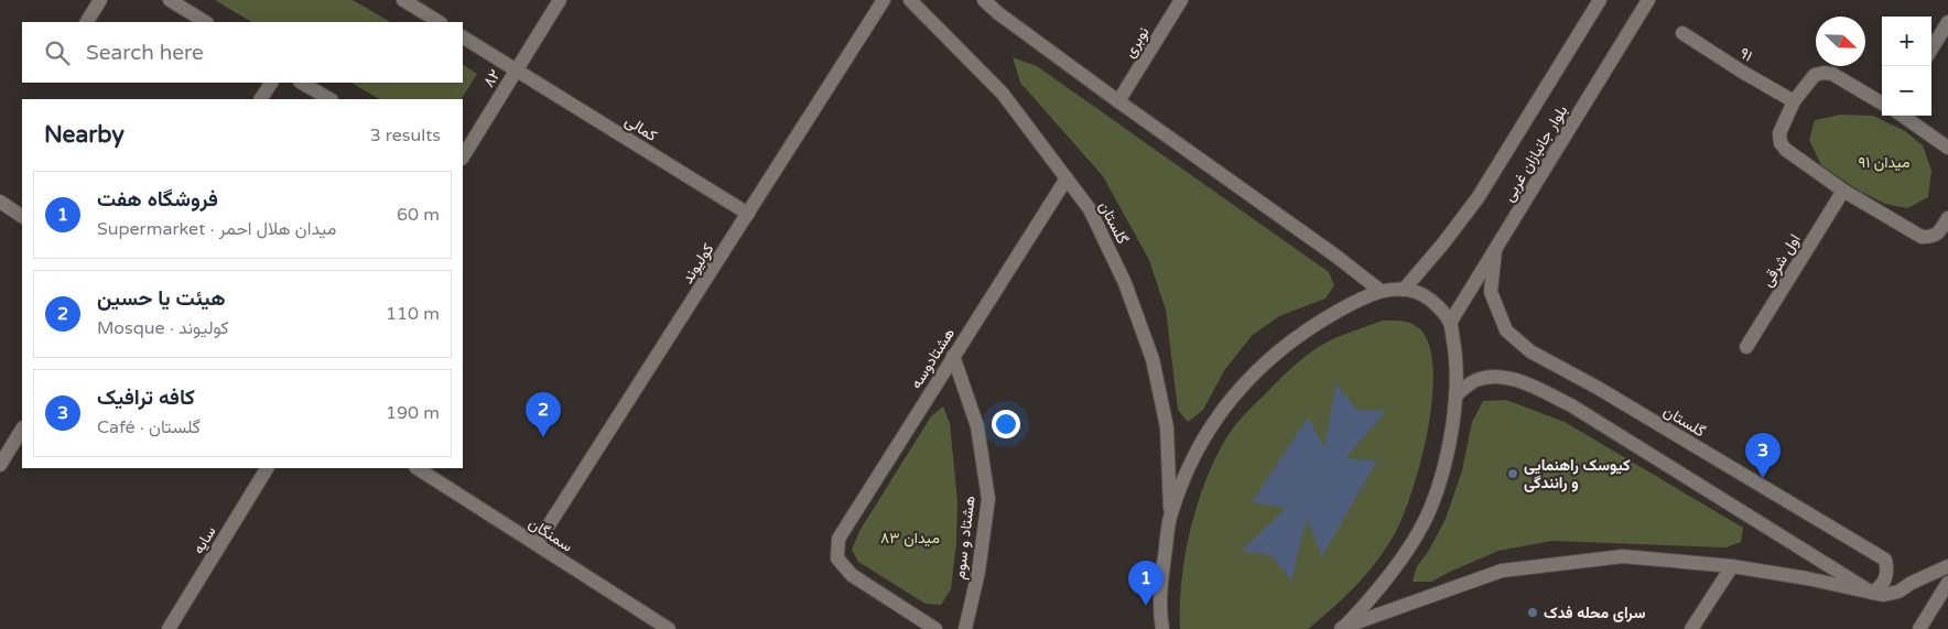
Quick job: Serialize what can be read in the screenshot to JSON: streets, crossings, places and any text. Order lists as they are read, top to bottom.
{
  "streets": {
    "street": [
      "نوبری",
      "۹۱",
      "۸۲",
      "کمالی",
      "بلوار جانبازان غربی",
      "گلستان",
      "اول شرقی",
      "کولیوند",
      "هشتادوسه",
      "سمنگان",
      "هشتاد و سوم",
      "سایه"
    ]
  },
  "crossings": [
    ["۸۲", "کمالی"],
    ["کمالی", "کولیوند"],
    ["بلوار جانبازان غربی", "گلستان"],
    ["گلستان", "هشتادوسه"],
    ["کولیوند", "سمنگان"],
    ["هشتادوسه", "هشتاد و سوم"]
  ],
  "parks": ["میدان ۹۱", "میدان ۸۳"],
  "places": ["کیوسک راهنمایی و رانندگی", "سرای محله فدک"],
  "north": "bottom right",
  "page": {
    "map_buttons": ["+", "−"],
    "search": "Search here",
    "heading": ["Nearby", "3 results"],
    "list": [
      {
        "mark": "1",
        "name": "فروشگاه هفت",
        "note": "Supermarket · میدان هلال احمر",
        "value": "60 m"
      },
      {
        "mark": "2",
        "name": "هیئت یا حسین",
        "note": "Mosque · کولیوند",
        "value": "110 m"
      },
      {
        "mark": "3",
        "name": "کافه ترافیک",
        "note": "Café · گلستان",
        "value": "190 m"
      }
    ],
    "pins": ["2", "3", "1"]
  }
}
